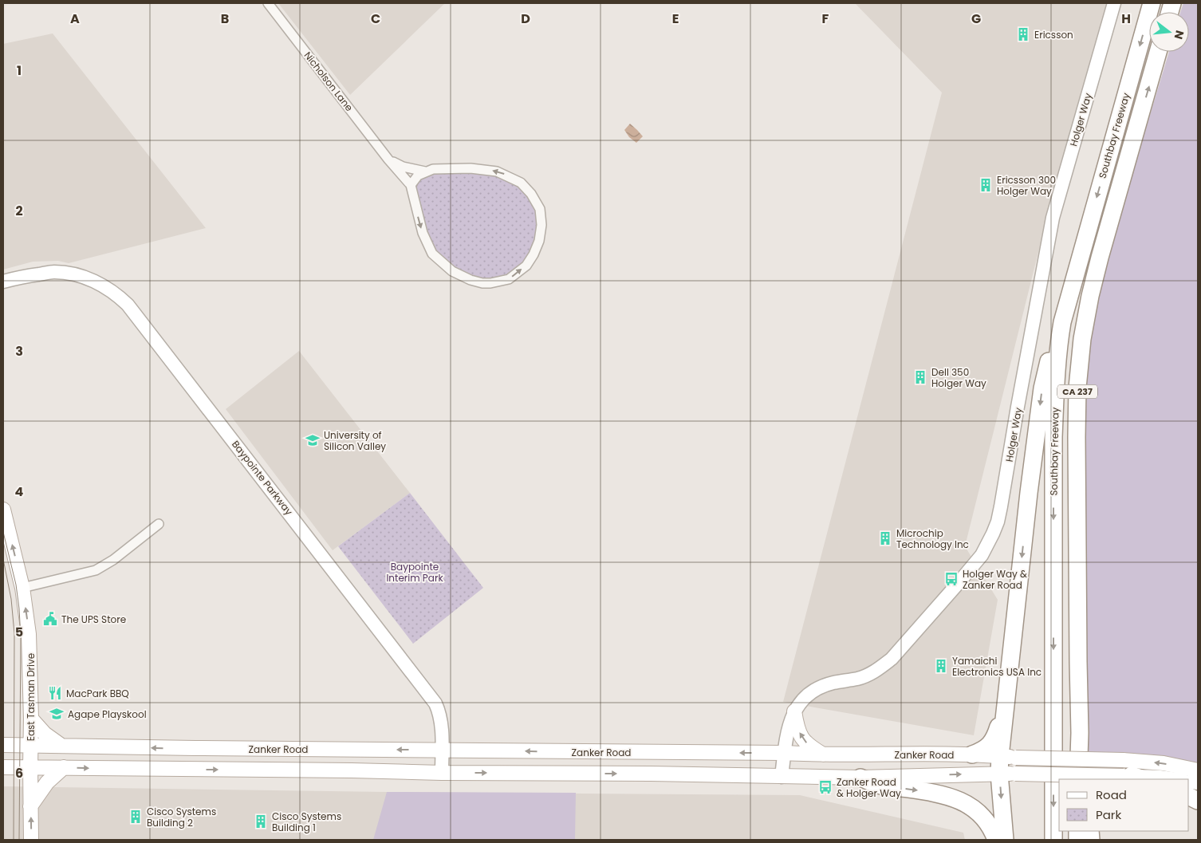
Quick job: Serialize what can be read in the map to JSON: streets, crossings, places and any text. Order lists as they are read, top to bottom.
{
  "streets": {
    "highway": ["Southbay Freeway", "CA 237"],
    "main road": ["East Tasman Drive", "Zanker Road"],
    "street": ["Nicholson Lane", "Holger Way", "Baypointe Parkway"]
  },
  "crossings": [
    ["Holger Way", "Zanker Road"],
    ["Baypointe Parkway", "Zanker Road"],
    ["East Tasman Drive", "Zanker Road"]
  ],
  "one_way": ["East Tasman Drive"],
  "parks": ["Baypointe Interim Park"],
  "places": {
    "building": [
      "Ericsson",
      "Ericsson 300 Holger Way",
      "Dell 350 Holger Way",
      "Microchip Technology Inc",
      "Yamaichi Electronics USA Inc",
      "Cisco Systems Building 2",
      "Cisco Systems Building 1"
    ],
    "school or university": ["University of Silicon Valley", "Agape Playskool"],
    "bus stop": ["Holger Way & Zanker Road", "Zanker Road & Holger Way"],
    "public building": ["The UPS Store"],
    "restaurant": ["MacPark BBQ"]
  },
  "legend": ["Road", "Park"],
  "north": "right",
  "grid": {
    "columns": [
      "A",
      "B",
      "C",
      "D",
      "E",
      "F",
      "G",
      "H"
    ],
    "rows": [
      "1",
      "2",
      "3",
      "4",
      "5",
      "6"
    ]
  }
}
